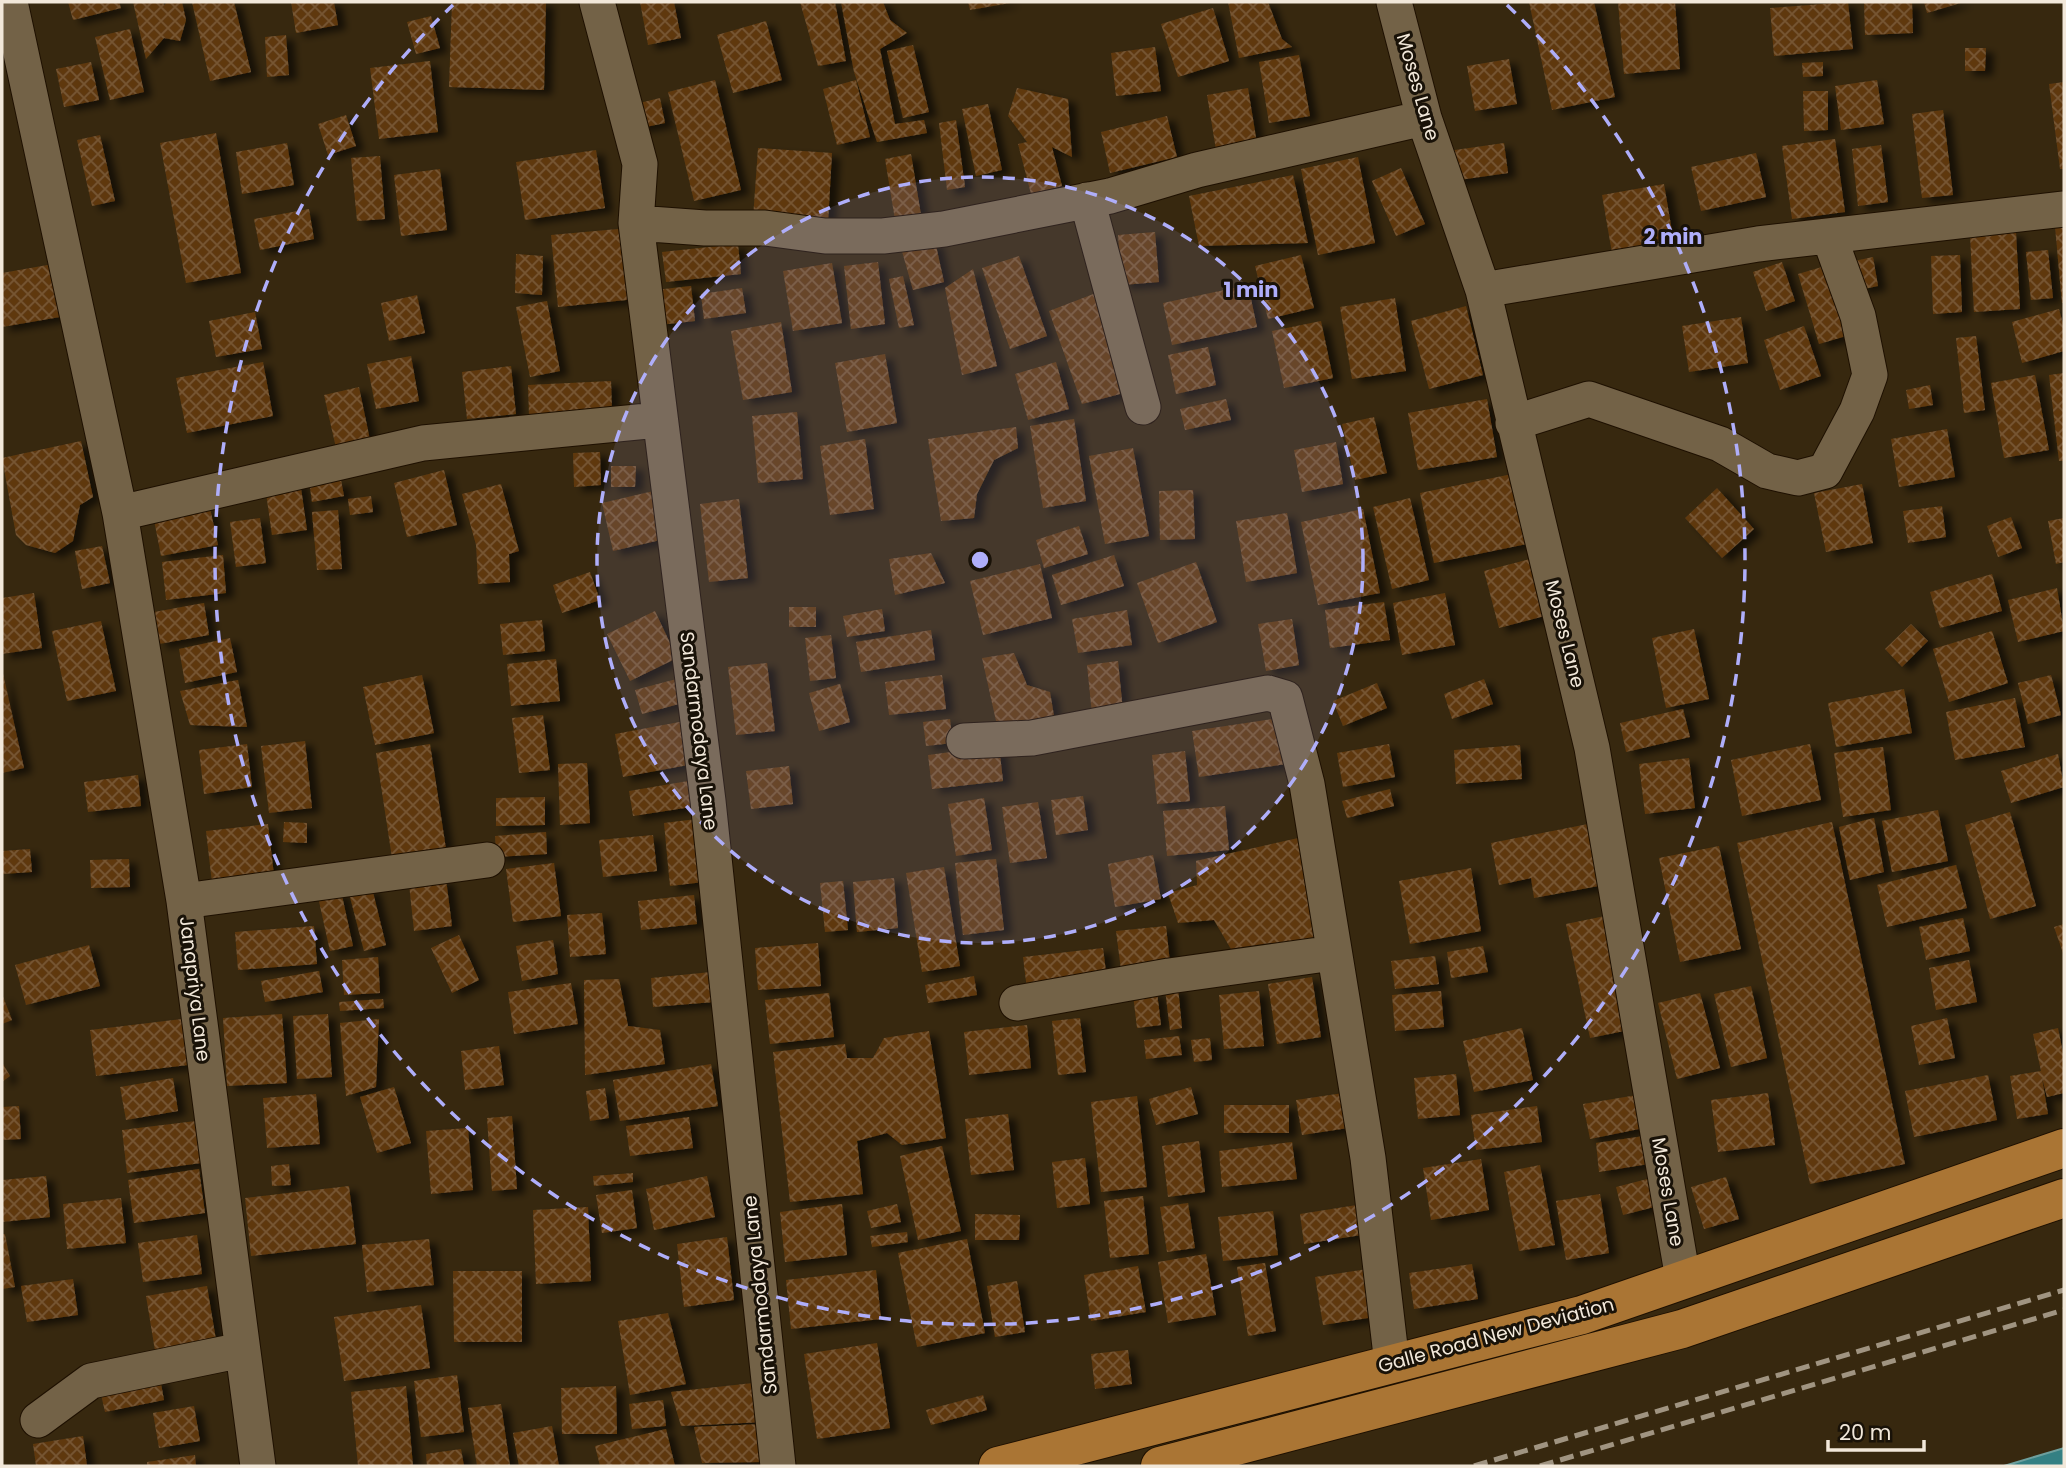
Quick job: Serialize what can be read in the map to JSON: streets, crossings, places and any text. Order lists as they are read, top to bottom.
{
  "streets": {
    "main road": ["Galle Road New Deviation"],
    "street": ["Moses Lane", "Sandarmodaya Lane", "Janapriya Lane"]
  },
  "crossings": [
    ["Moses Lane", "Galle Road New Deviation"]
  ],
  "scale_bar": "20 m",
  "rings": ["2 min", "1 min"]
}
